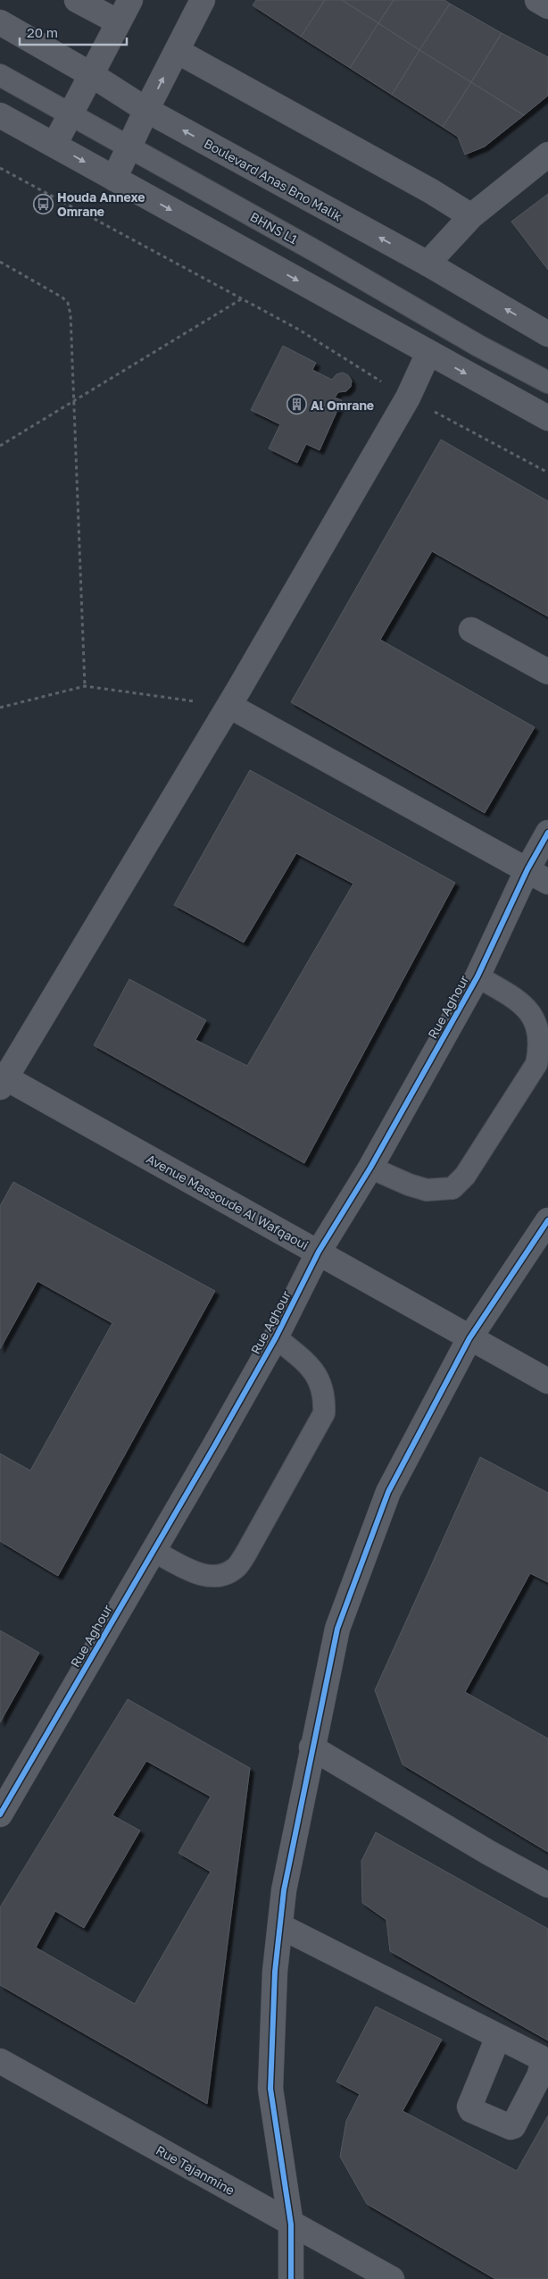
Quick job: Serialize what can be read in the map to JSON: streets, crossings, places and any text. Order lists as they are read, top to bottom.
{
  "streets": {
    "street": [
      "Boulevard Anas Bno Malik",
      "Rue Aghour",
      "Avenue Massoude Al Wafqaoui",
      "Rue Tajanmine"
    ],
    "lane": ["BHNS L1"]
  },
  "crossings": [
    ["Rue Aghour", "Avenue Massoude Al Wafqaoui"]
  ],
  "places": {
    "bus stop": ["Houda Annexe Omrane"],
    "building": ["Al Omrane"]
  },
  "scale_bar": "20 m"
}
